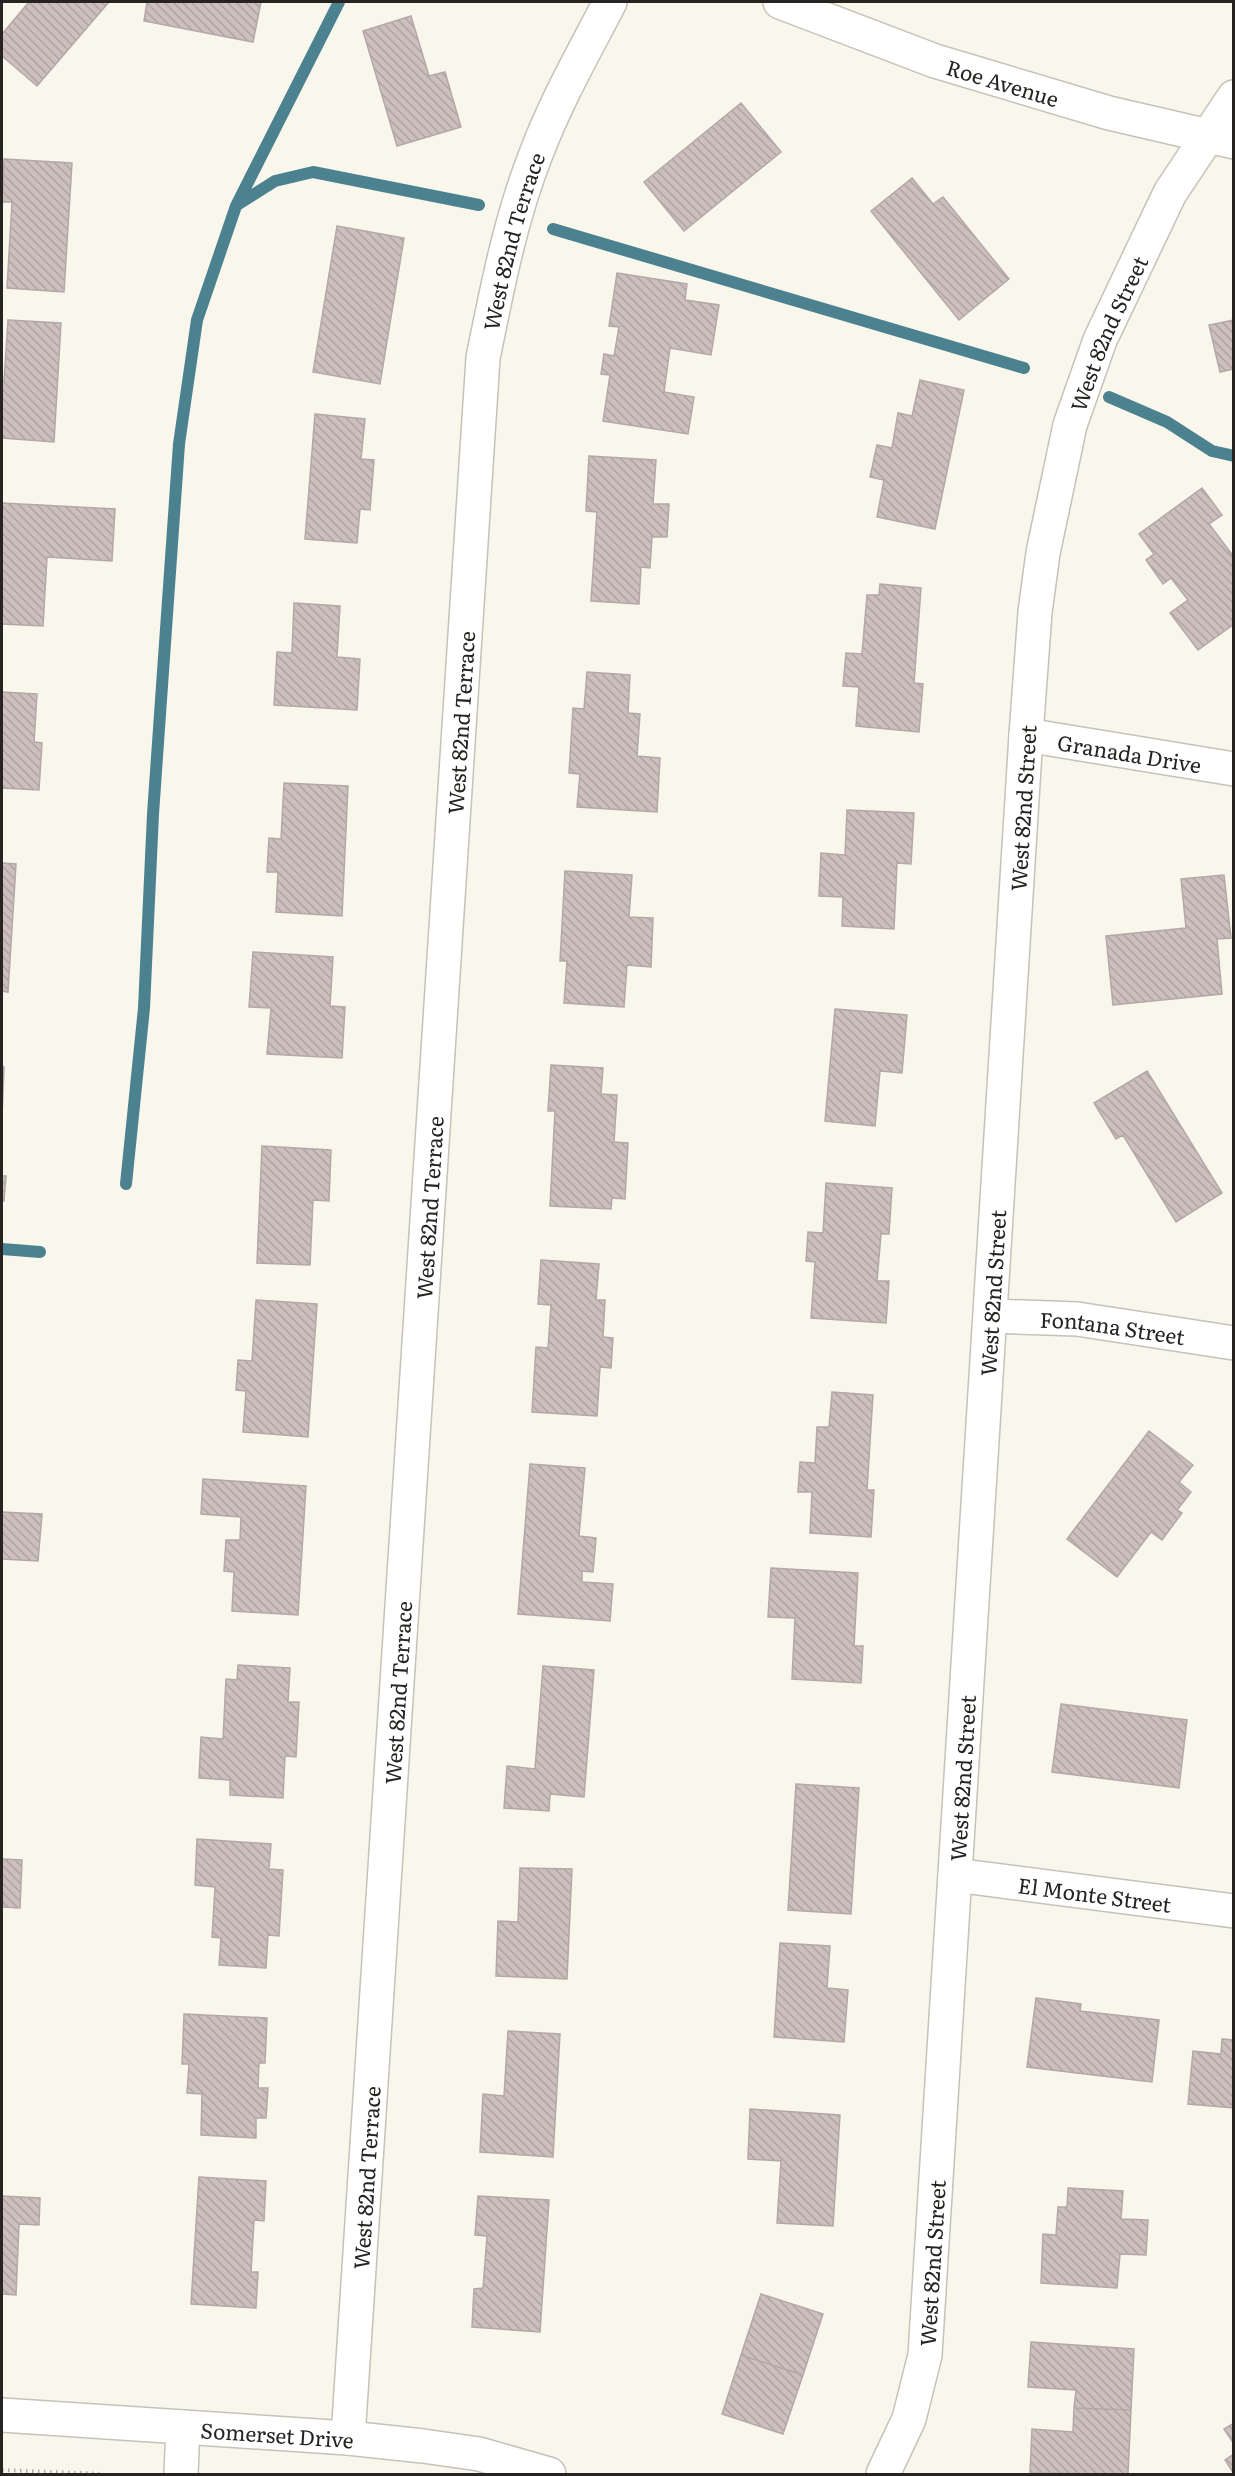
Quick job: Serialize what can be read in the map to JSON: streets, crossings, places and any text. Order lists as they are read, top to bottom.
{
  "streets": {
    "street": [
      "Roe Avenue",
      "West 82nd Terrace",
      "West 82nd Street",
      "Granada Drive",
      "Fontana Street",
      "El Monte Street",
      "Somerset Drive"
    ]
  },
  "crossings": [
    ["Roe Avenue", "West 82nd Street"],
    ["West 82nd Terrace", "Somerset Drive"],
    ["West 82nd Street", "Granada Drive"],
    ["West 82nd Street", "Fontana Street"],
    ["West 82nd Street", "El Monte Street"]
  ]
}
